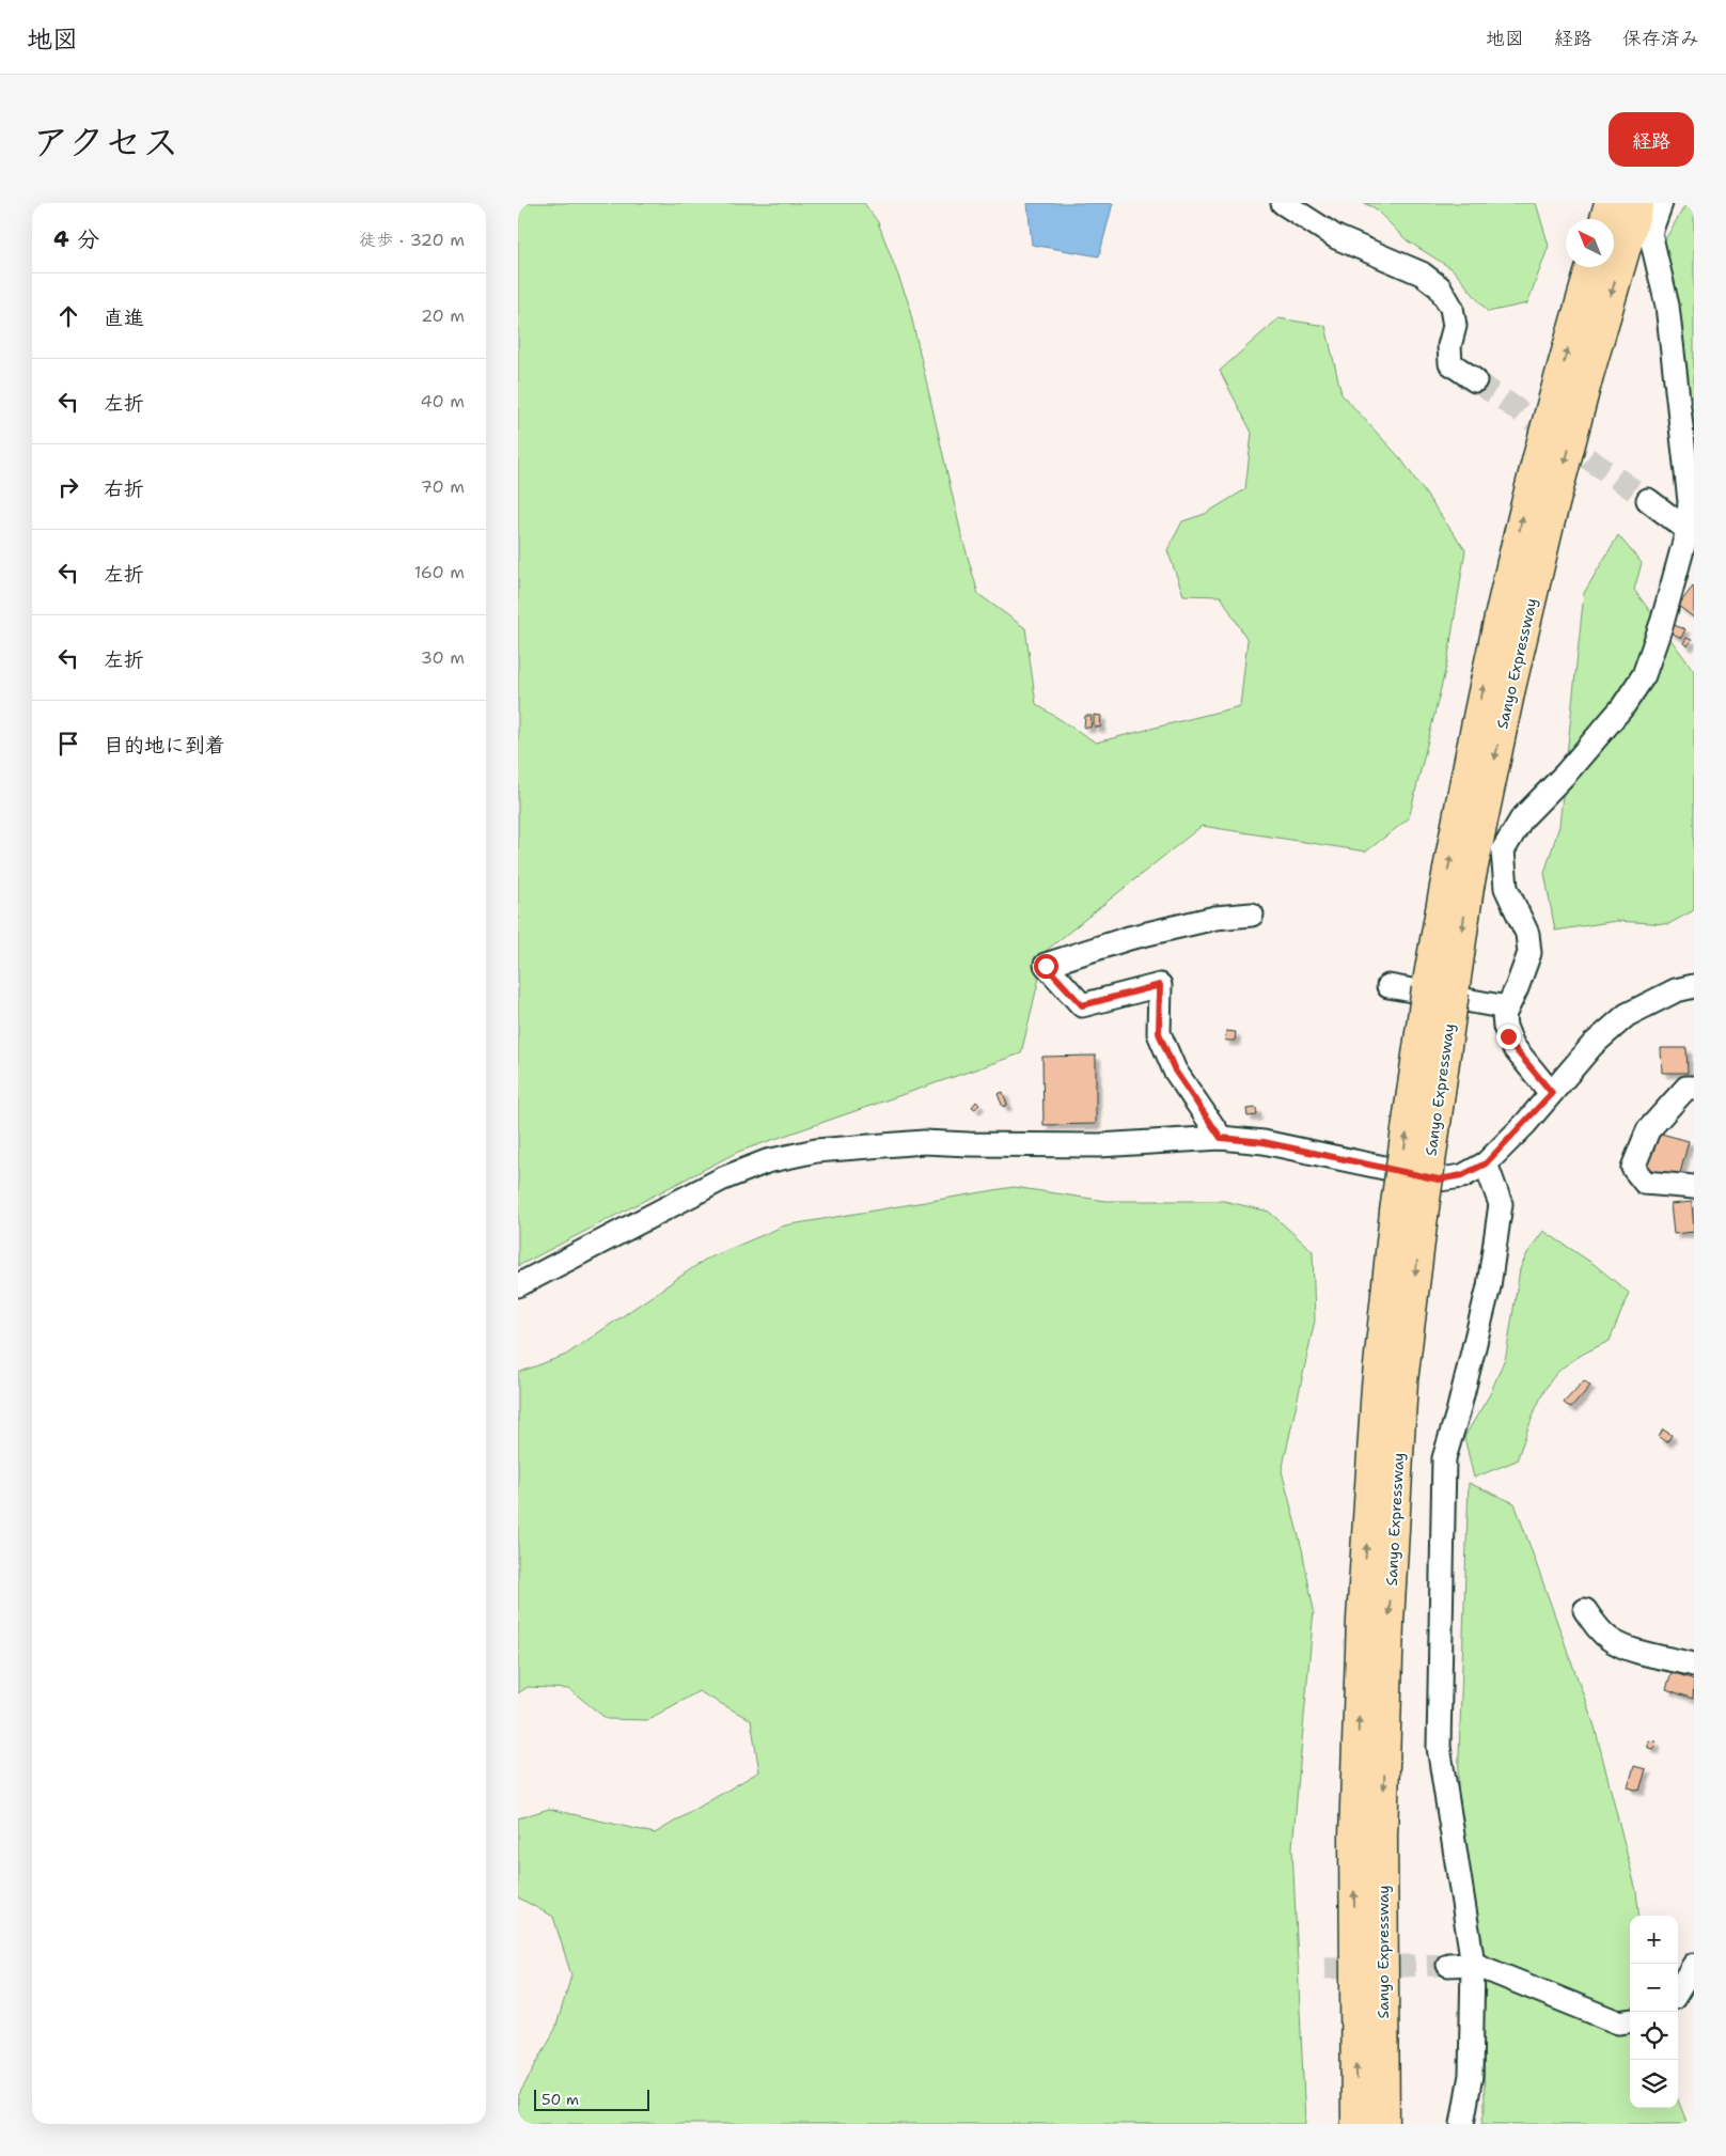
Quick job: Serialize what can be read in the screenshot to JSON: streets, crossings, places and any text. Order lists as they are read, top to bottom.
{
  "streets": {
    "highway": ["Sanyo Expressway"]
  },
  "scale_bar": "50 m",
  "north": "top left",
  "page": {
    "header": "地図",
    "nav": ["地図", "経路", "保存済み"],
    "title": "アクセス",
    "buttons": "経路",
    "heading": ["4 分", "徒歩 · 320 m"],
    "list": [
      ["直進", "20 m"],
      ["左折", "40 m"],
      ["右折", "70 m"],
      ["左折", "160 m"],
      ["左折", "30 m"],
      "目的地に到着"
    ],
    "map_buttons": ["+", "−"],
    "scale": "50 m"
  }
}
